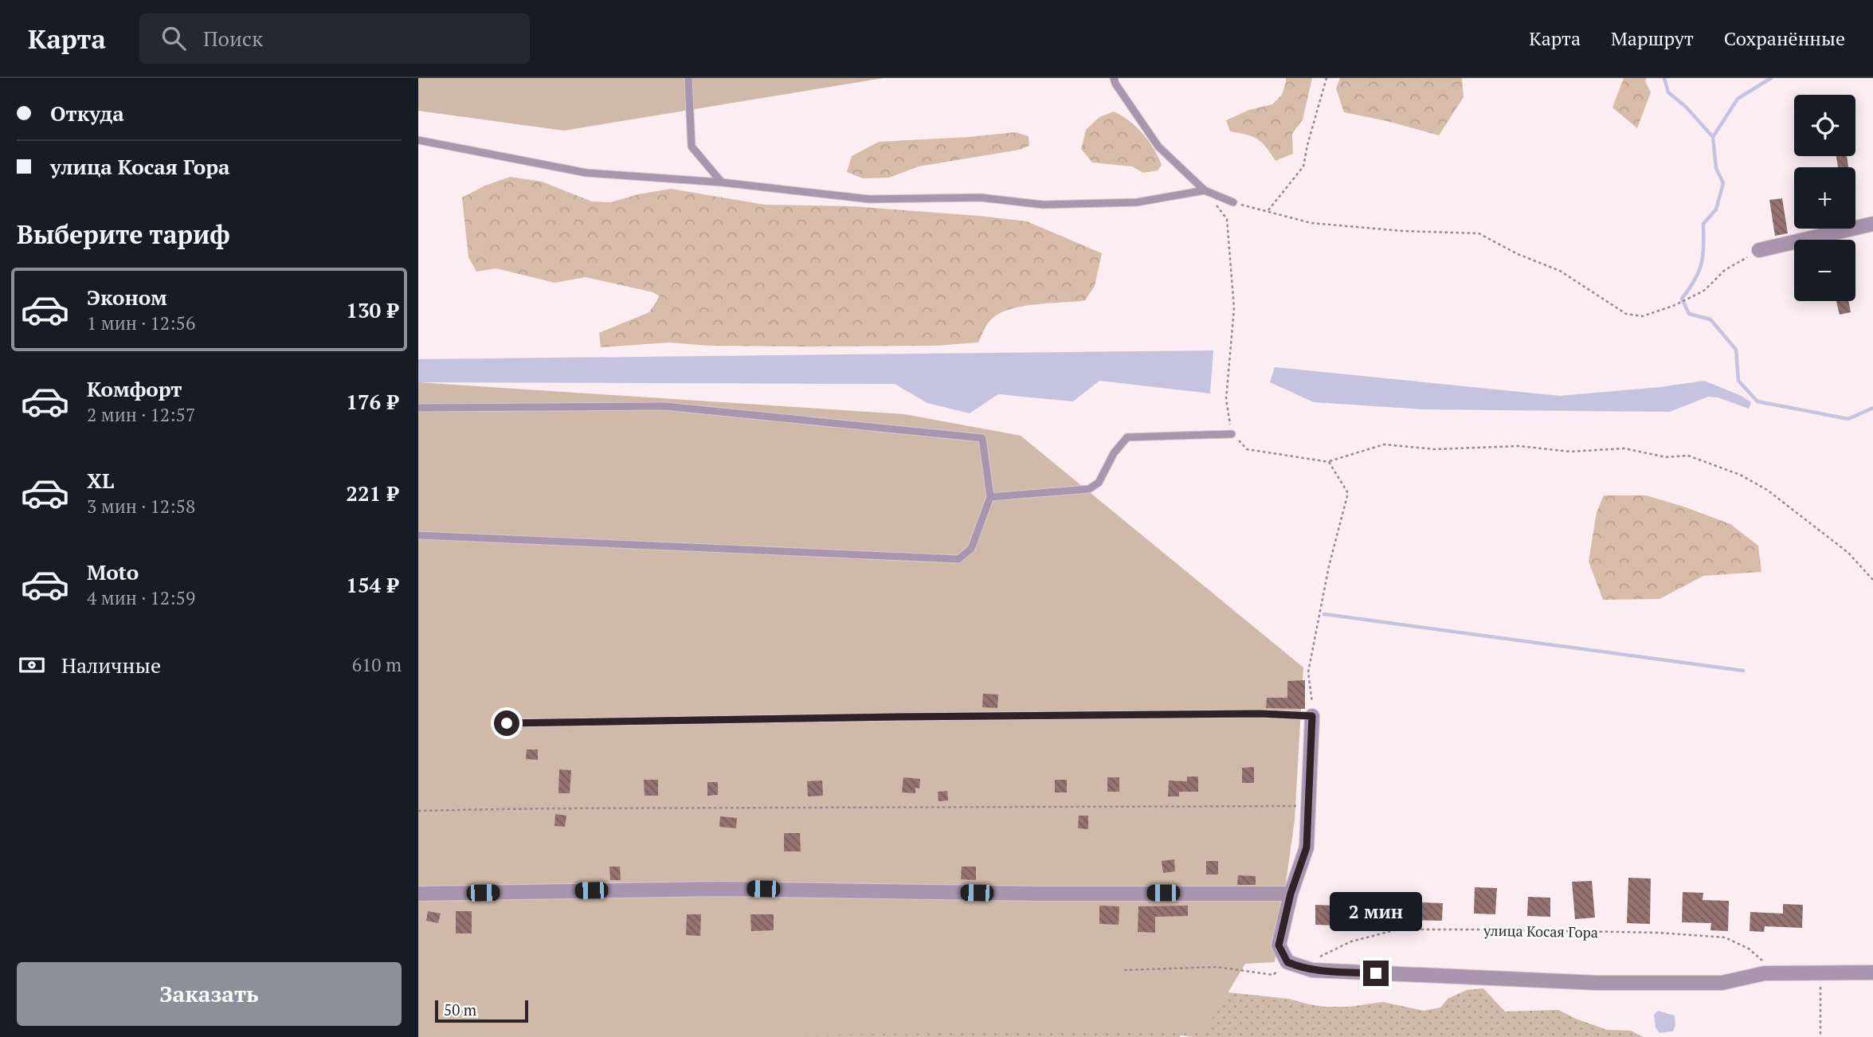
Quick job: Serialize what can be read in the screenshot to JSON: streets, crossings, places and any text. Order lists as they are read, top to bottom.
{
  "streets": {
    "path": ["улица Косая Гора"]
  },
  "scale_bar": "50 m",
  "page": {
    "header": "Карта",
    "search": "Поиск",
    "nav": ["Карта", "Маршрут", "Сохранённые"],
    "banner": ["Откуда", "улица Косая Гора"],
    "map_buttons": ["+", "−"],
    "heading": "Выберите тариф",
    "list": [
      {
        "name": "Эконом",
        "note": "1 мин · 12:56",
        "value": "130 ₽"
      },
      {
        "name": "Комфорт",
        "note": "2 мин · 12:57",
        "value": "176 ₽"
      },
      {
        "name": "XL",
        "note": "3 мин · 12:58",
        "value": "221 ₽"
      },
      {
        "name": "Moto",
        "note": "4 мин · 12:59",
        "value": "154 ₽"
      }
    ],
    "pay": ["Наличные", "610 m"],
    "bubble": "2 мин",
    "buttons": "Заказать",
    "scale": "50 m"
  }
}
